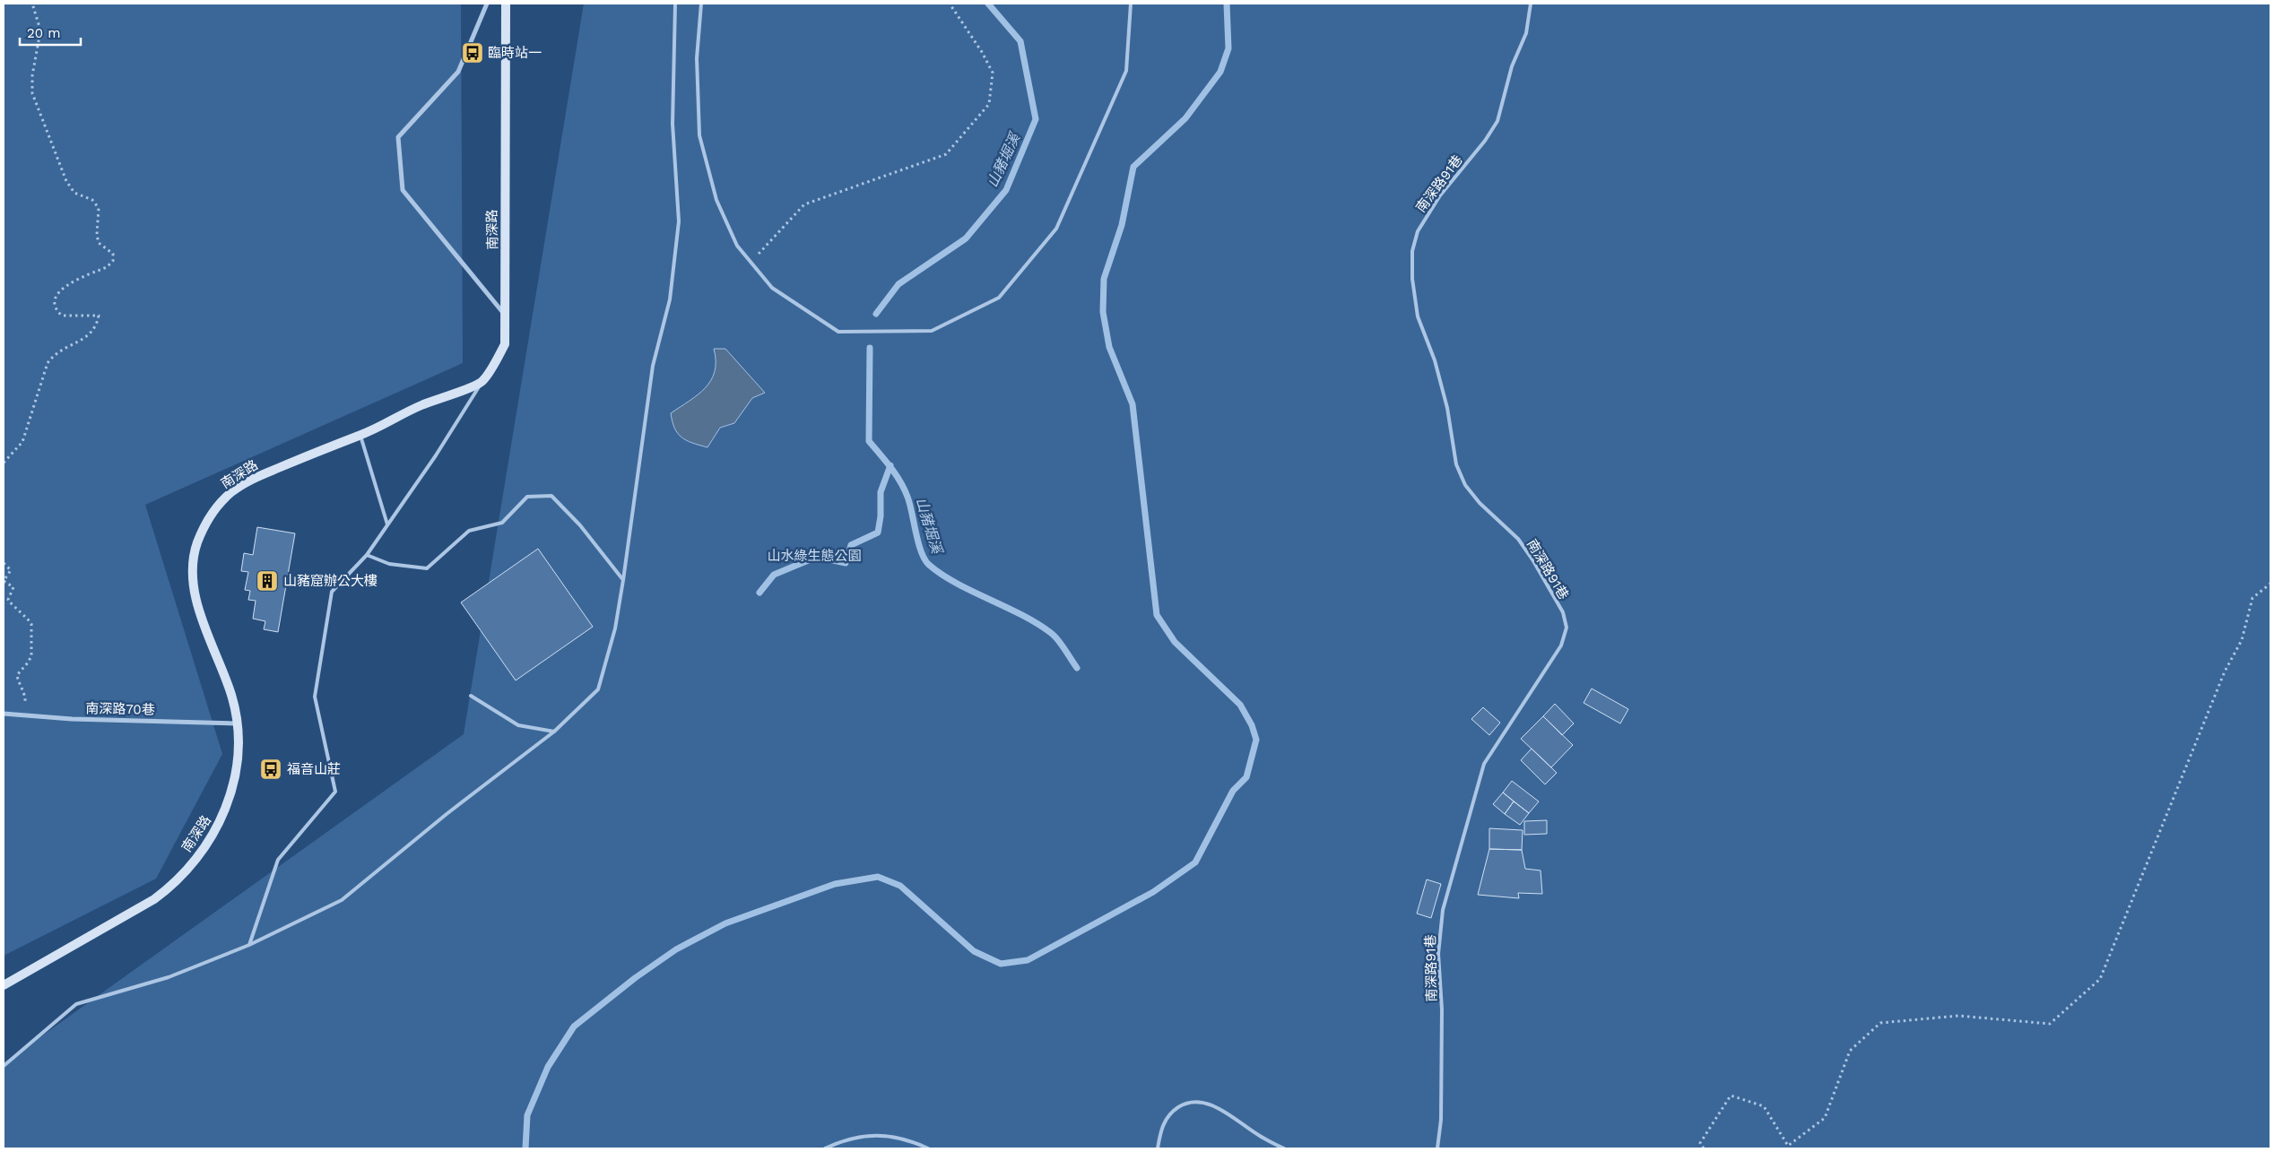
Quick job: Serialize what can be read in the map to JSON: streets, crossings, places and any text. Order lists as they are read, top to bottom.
{
  "streets": {
    "main road": ["南深路"],
    "street": ["南深路70巷"],
    "lane": ["南深路91巷"]
  },
  "crossings": [
    ["南深路", "南深路70巷"]
  ],
  "water": ["山豬堀溪"],
  "parks": ["山水綠生態公園"],
  "places": {
    "bus stop": ["臨時站一", "福音山莊"],
    "building": ["山豬窟辦公大樓"]
  },
  "scale_bar": "20 m"
}
